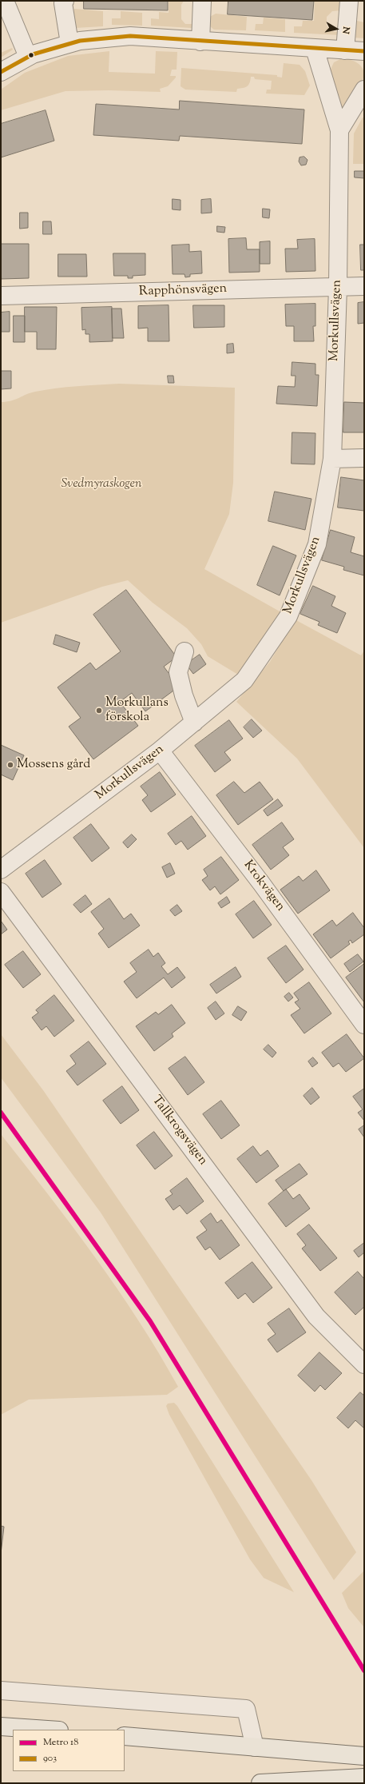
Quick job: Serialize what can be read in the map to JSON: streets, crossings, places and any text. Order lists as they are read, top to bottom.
{
  "streets": {
    "street": [
      "Rapphönsvägen",
      "Morkullsvägen",
      "Krokvägen",
      "Tallkrogsvägen"
    ]
  },
  "crossings": [
    ["Rapphönsvägen", "Morkullsvägen"],
    ["Morkullsvägen", "Krokvägen"]
  ],
  "parks": ["Svedmyraskogen"],
  "places": ["Morkullans förskola", "Mossens gård"],
  "lines": ["transit line 903", "metro line 18"],
  "legend": ["Metro 18", "903"],
  "north": "right"
}
